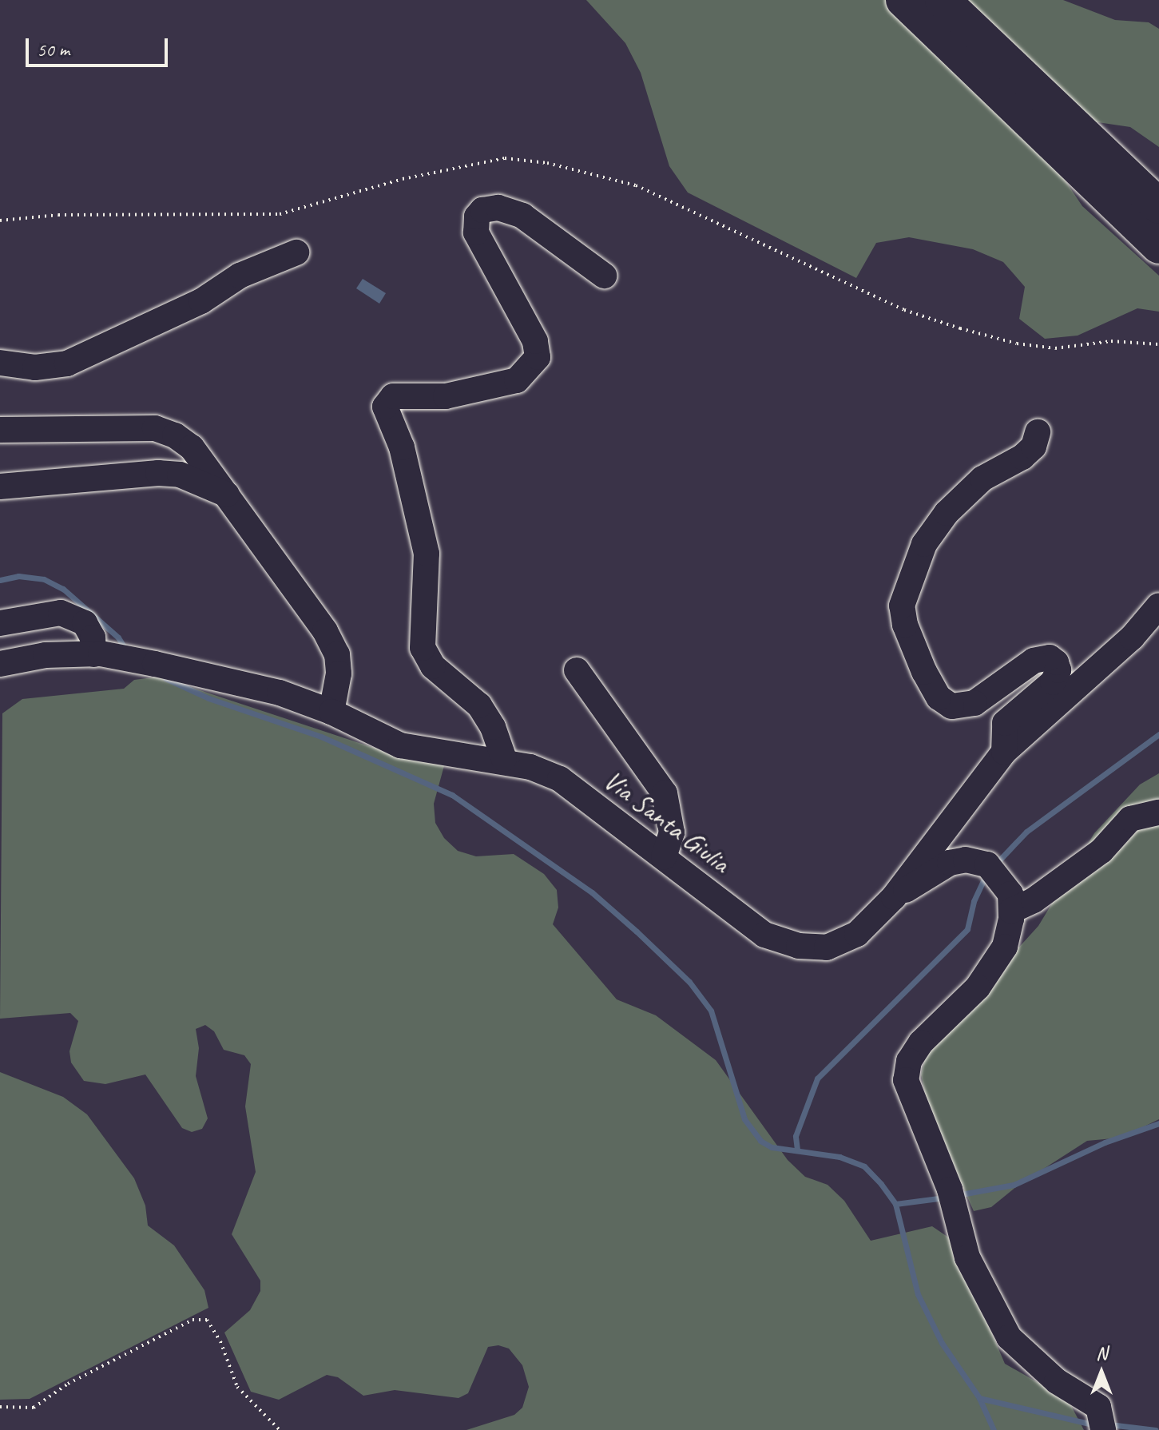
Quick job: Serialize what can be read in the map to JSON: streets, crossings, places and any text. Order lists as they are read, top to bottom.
{
  "streets": {
    "street": ["Via Santa Giulia"]
  },
  "scale_bar": "50 m",
  "north": "top"
}
